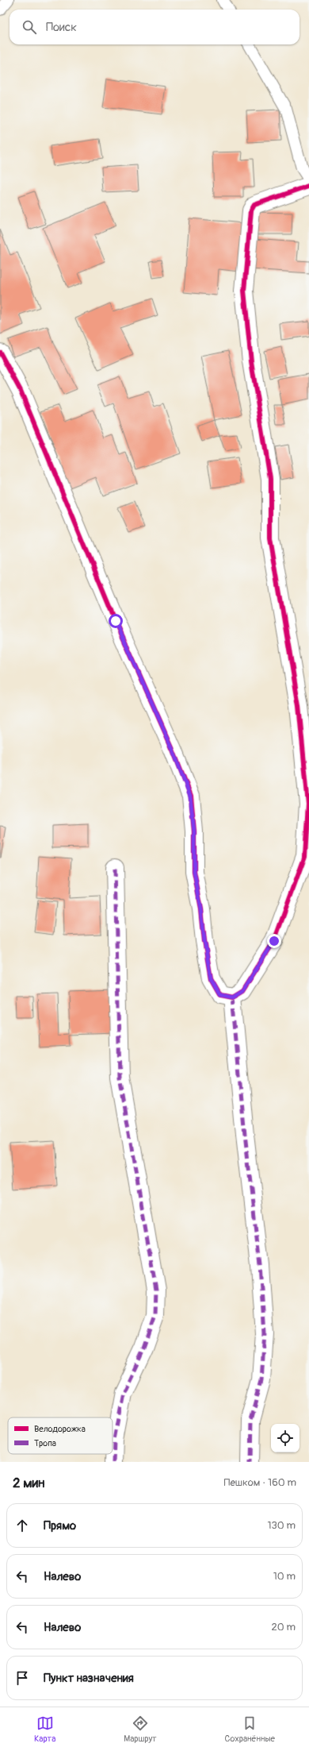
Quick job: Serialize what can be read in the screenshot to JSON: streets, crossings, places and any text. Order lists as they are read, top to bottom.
{
  "legend": ["Велодорожка", "Тропа"],
  "page": {
    "search": "Поиск",
    "heading": ["2 мин", "Пешком · 160 m"],
    "list": [
      ["Прямо", "130 m"],
      ["Налево", "10 m"],
      ["Налево", "20 m"],
      "Пункт назначения"
    ],
    "nav": ["Карта", "Маршрут", "Сохранённые"]
  }
}
